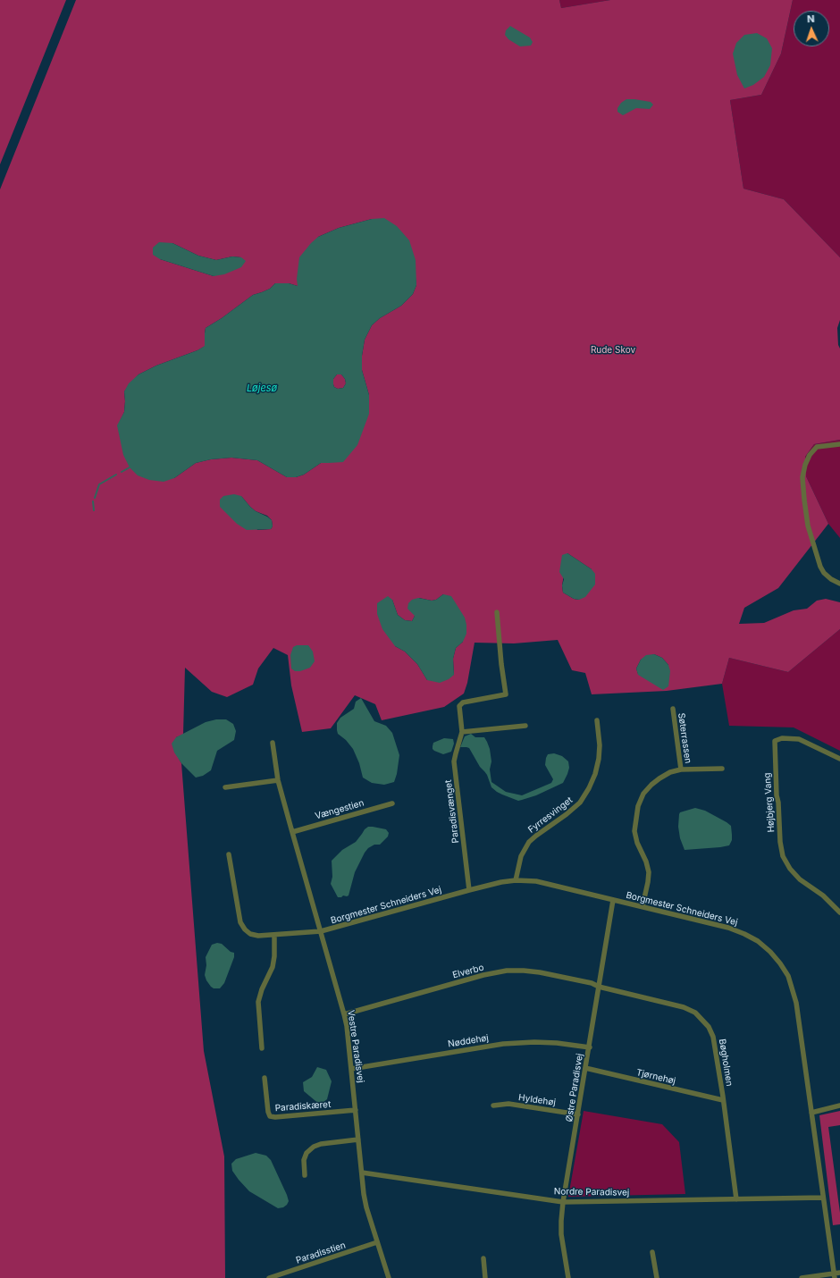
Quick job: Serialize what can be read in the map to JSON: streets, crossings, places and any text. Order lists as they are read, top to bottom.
{
  "streets": {
    "street": [
      "Søterrassen",
      "Højbjerg Vang",
      "Vængestien",
      "Paradisvænget",
      "Fyrresvinget",
      "Borgmester Schneiders Vej",
      "Elverbo",
      "Nøddehøj",
      "Vestre Paradisvej",
      "Bøgholmen",
      "Tjørnehøj",
      "Østre Paradisvej",
      "Hyldehøj",
      "Paradiskæret",
      "Nordre Paradisvej",
      "Paradisstien"
    ]
  },
  "crossings": [
    ["Søterrassen", "Borgmester Schneiders Vej"],
    ["Vængestien", "Vestre Paradisvej"],
    ["Paradisvænget", "Borgmester Schneiders Vej"],
    ["Fyrresvinget", "Borgmester Schneiders Vej"],
    ["Borgmester Schneiders Vej", "Vestre Paradisvej"],
    ["Borgmester Schneiders Vej", "Østre Paradisvej"],
    ["Borgmester Schneiders Vej", "Nordre Paradisvej"],
    ["Elverbo", "Vestre Paradisvej"],
    ["Elverbo", "Bøgholmen"],
    ["Elverbo", "Østre Paradisvej"],
    ["Nøddehøj", "Vestre Paradisvej"],
    ["Nøddehøj", "Østre Paradisvej"],
    ["Vestre Paradisvej", "Paradiskæret"],
    ["Vestre Paradisvej", "Nordre Paradisvej"],
    ["Vestre Paradisvej", "Paradisstien"],
    ["Bøgholmen", "Tjørnehøj"],
    ["Bøgholmen", "Østre Paradisvej"],
    ["Bøgholmen", "Nordre Paradisvej"],
    ["Tjørnehøj", "Østre Paradisvej"],
    ["Østre Paradisvej", "Hyldehøj"],
    ["Østre Paradisvej", "Nordre Paradisvej"]
  ],
  "water": ["Løjesø"],
  "parks": ["Rude Skov"],
  "north": "top"
}
